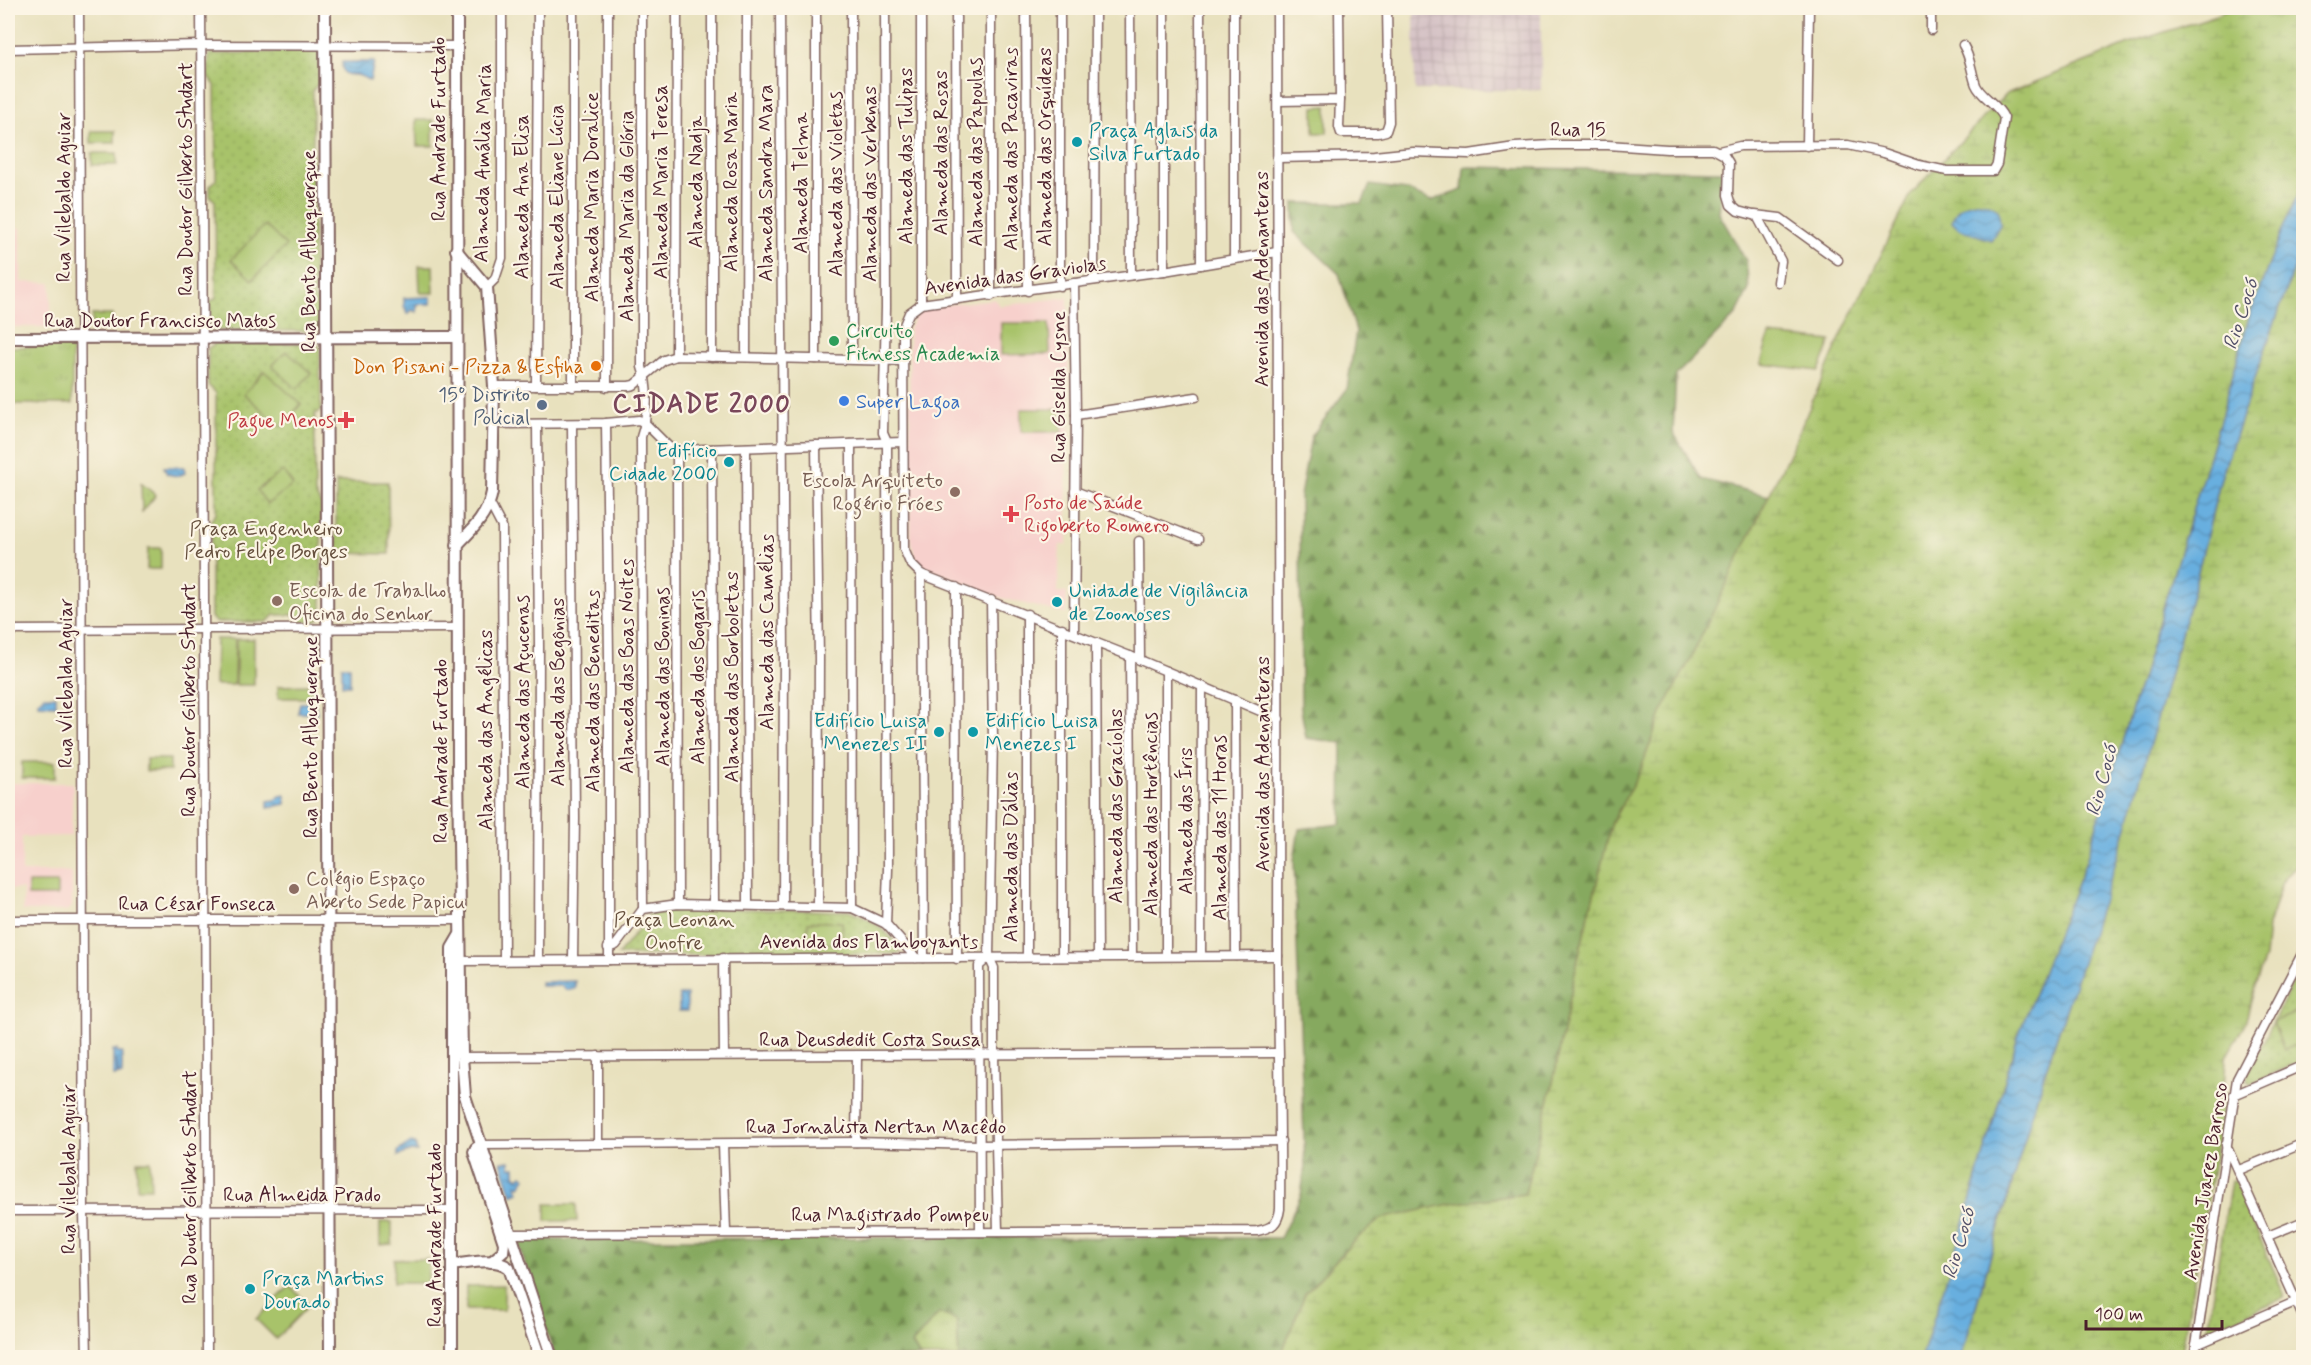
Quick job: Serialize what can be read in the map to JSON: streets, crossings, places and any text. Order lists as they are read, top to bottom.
{
  "streets": {
    "street": [
      "Rua Andrade Furtado",
      "Rua 15",
      "Alameda das Orquídeas",
      "Alameda das Pacaviras",
      "Alameda das Papoulas",
      "Alameda das Rosas",
      "Alameda das Tulipas",
      "Alameda Amália Maria",
      "Rua Doutor Gilberto Studart",
      "Alameda Maria Teresa",
      "Alameda Nadja",
      "Alameda Rosa Maria",
      "Alameda Sandra Mara",
      "Alameda Telma",
      "Alameda das Violetas",
      "Alameda das Verbenas",
      "Rua Vilebaldo Aguiar",
      "Alameda Ana Elisa",
      "Alameda Eliane Lúcia",
      "Alameda Maria Doralice",
      "Alameda Maria da Glória",
      "Rua Bento Albuquerque",
      "Avenida das Graviolas",
      "Avenida das Adenanteras",
      "Rua Doutor Francisco Matos",
      "Rua Giselda Cysne",
      "Alameda das Camélias",
      "Alameda das Boas Noites",
      "Alameda das Boninas",
      "Alameda dos Bogaris",
      "Alameda das Borboletas",
      "Alameda das Beneditas",
      "Alameda das Açucenas",
      "Alameda das Begônias",
      "Alameda das Angélicas",
      "Alameda das Gracíolas",
      "Alameda das Hortências",
      "Alameda das Íris",
      "Alameda das 11 Horas",
      "Alameda das Dálias",
      "Rua César Fonseca",
      "Avenida dos Flamboyants",
      "Rua Deusdedit Costa Sousa",
      "Rua Jornalista Nertan Macêdo",
      "Avenida Juarez Barroso",
      "Rua Almeida Prado",
      "Rua Magistrado Pompeu"
    ]
  },
  "crossings": [
    ["Rua Andrade Furtado", "Rua Doutor Francisco Matos"],
    ["Rua Andrade Furtado", "Rua César Fonseca"],
    ["Rua Andrade Furtado", "Rua Almeida Prado"],
    ["Rua 15", "Avenida das Adenanteras"],
    ["Alameda das Orquídeas", "Avenida das Graviolas"],
    ["Alameda das Pacaviras", "Avenida das Graviolas"],
    ["Alameda das Papoulas", "Avenida das Graviolas"],
    ["Alameda das Rosas", "Avenida das Graviolas"],
    ["Alameda das Tulipas", "Avenida das Graviolas"],
    ["Alameda Amália Maria", "Alameda das Angélicas"],
    ["Rua Doutor Gilberto Studart", "Rua Doutor Francisco Matos"],
    ["Rua Doutor Gilberto Studart", "Rua César Fonseca"],
    ["Rua Doutor Gilberto Studart", "Rua Almeida Prado"],
    ["Alameda Sandra Mara", "Alameda das Camélias"],
    ["Rua Vilebaldo Aguiar", "Rua Doutor Francisco Matos"],
    ["Rua Vilebaldo Aguiar", "Rua César Fonseca"],
    ["Rua Vilebaldo Aguiar", "Rua Almeida Prado"],
    ["Alameda Maria da Glória", "Alameda das Boas Noites"],
    ["Rua Bento Albuquerque", "Rua Doutor Francisco Matos"],
    ["Rua Bento Albuquerque", "Rua César Fonseca"],
    ["Rua Bento Albuquerque", "Rua Almeida Prado"],
    ["Avenida das Graviolas", "Avenida das Adenanteras"],
    ["Avenida das Graviolas", "Rua Giselda Cysne"],
    ["Avenida das Adenanteras", "Avenida dos Flamboyants"],
    ["Avenida das Adenanteras", "Rua Deusdedit Costa Sousa"],
    ["Avenida das Adenanteras", "Rua Jornalista Nertan Macêdo"],
    ["Avenida das Adenanteras", "Rua Magistrado Pompeu"],
    ["Alameda das Beneditas", "Avenida dos Flamboyants"],
    ["Alameda das Açucenas", "Avenida dos Flamboyants"],
    ["Alameda das Begônias", "Avenida dos Flamboyants"],
    ["Alameda das Angélicas", "Avenida dos Flamboyants"],
    ["Alameda das Gracíolas", "Avenida dos Flamboyants"],
    ["Alameda das Hortências", "Avenida dos Flamboyants"],
    ["Alameda das Íris", "Avenida dos Flamboyants"],
    ["Alameda das 11 Horas", "Avenida dos Flamboyants"],
    ["Alameda das Dálias", "Avenida dos Flamboyants"]
  ],
  "districts": ["CIDADE 2000"],
  "water": ["Rio Cocó"],
  "parks": ["Praça Engenheiro Pedro Felipe Borges", "Praça Leonan Onofre"],
  "places": {
    "other": [
      "Praça Aglais da Silva Furtado",
      "Circuito Fitness Academia",
      "Don Pisani - Pizza & Esfiha",
      "Super Lagoa",
      "15º Distrito Policial",
      "Edifício Cidade 2000",
      "Escola Arquiteto Rogério Fróes",
      "Escola de Trabalho Oficina do Senhor",
      "Unidade de Vigilância de Zoonoses",
      "Edifício Luisa Menezes II",
      "Edifício Luisa Menezes I",
      "Colégio Espaço Aberto Sede Papicu",
      "Praça Martins Dourado"
    ],
    "health": ["Pague Menos", "Posto de Saúde Rigoberto Romero"]
  },
  "scale_bar": "100 m"
}
